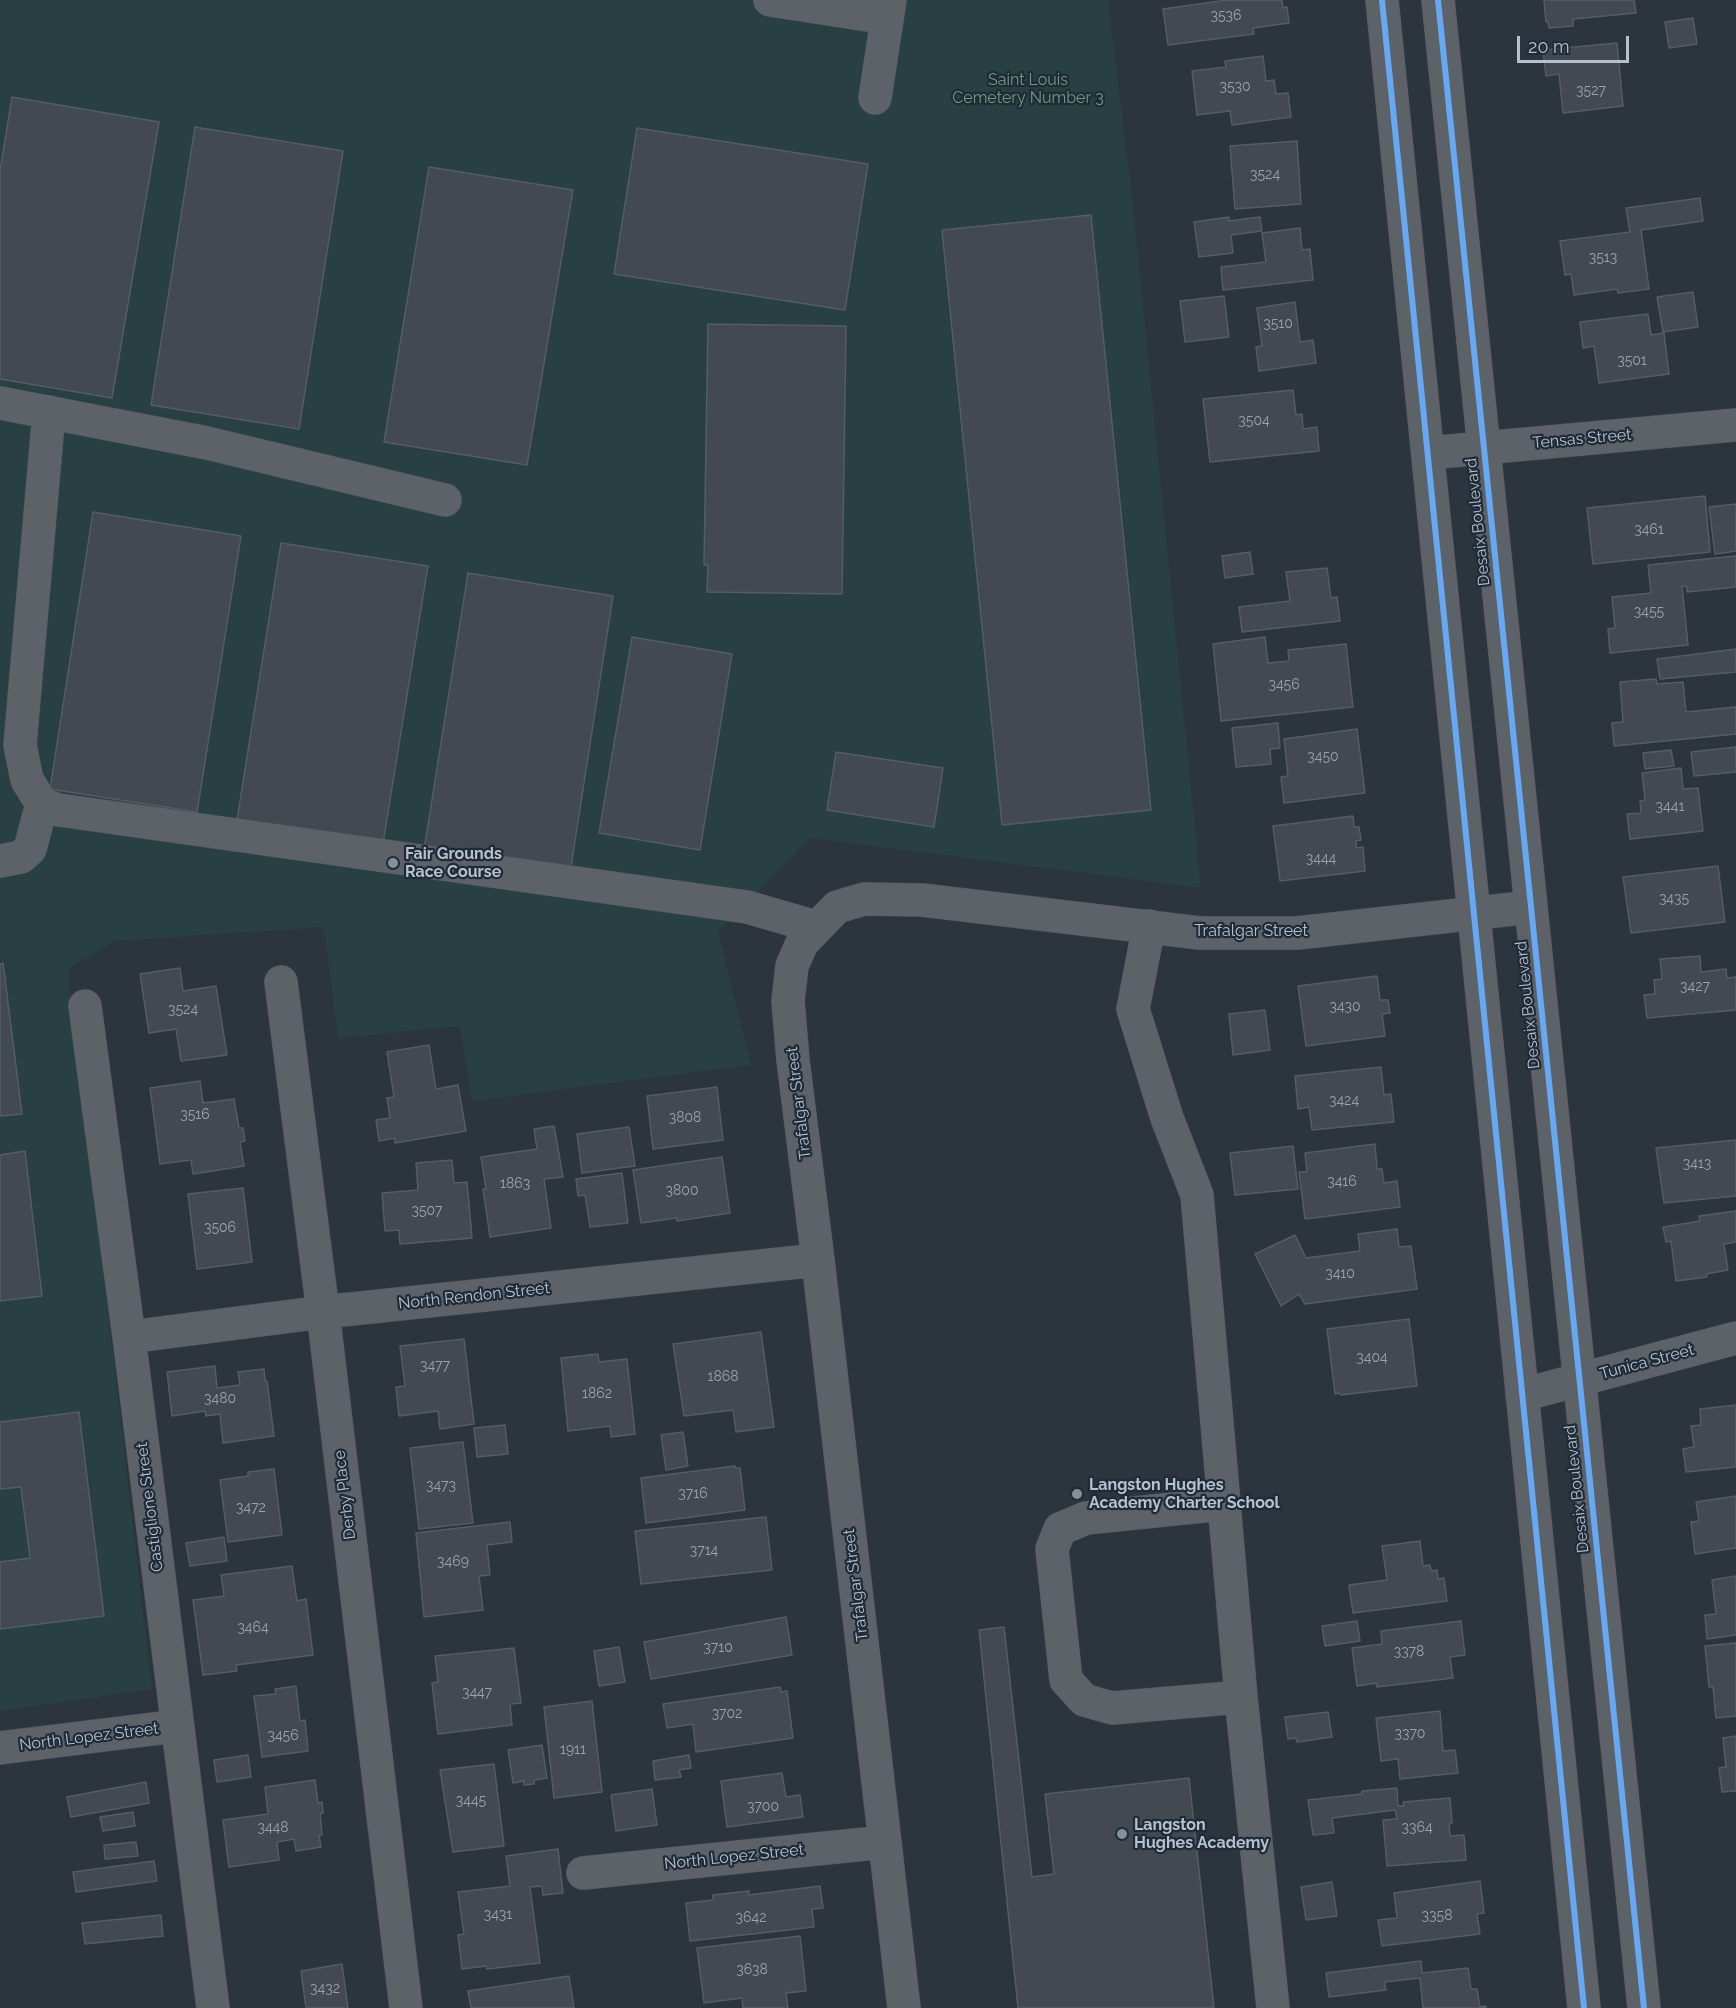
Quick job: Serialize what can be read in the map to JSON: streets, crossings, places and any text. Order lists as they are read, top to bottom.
{
  "streets": {
    "street": [
      "Tensas Street",
      "Desaix Boulevard",
      "Trafalgar Street",
      "North Rendon Street",
      "Tunica Street",
      "Derby Place",
      "Castiglione Street",
      "North Lopez Street"
    ]
  },
  "crossings": [
    ["Tensas Street", "Desaix Boulevard"],
    ["Desaix Boulevard", "Trafalgar Street"],
    ["Desaix Boulevard", "Tunica Street"],
    ["Trafalgar Street", "North Rendon Street"],
    ["Trafalgar Street", "North Lopez Street"],
    ["North Rendon Street", "Derby Place"],
    ["North Rendon Street", "Castiglione Street"],
    ["Castiglione Street", "North Lopez Street"]
  ],
  "parks": ["Saint Louis Cemetery Number 3"],
  "places": ["Fair Grounds Race Course", "Langston Hughes Academy Charter School", "Langston Hughes Academy"],
  "house_numbers": [
    "3536",
    "3530",
    "3527",
    "3524",
    "3513",
    "3510",
    "3501",
    "3504",
    "3461",
    "3455",
    "3456",
    "3450",
    "3441",
    "3444",
    "3435",
    "3427",
    "3430",
    "3524",
    "3424",
    "3516",
    "3808",
    "3413",
    "3416",
    "1863",
    "3800",
    "3507",
    "3506",
    "3410",
    "3404",
    "3477",
    "1868",
    "1862",
    "3480",
    "3473",
    "3716",
    "3472",
    "3714",
    "3469",
    "3464",
    "3710",
    "3378",
    "3447",
    "3702",
    "3370",
    "3456",
    "1911",
    "3445",
    "3700",
    "3448",
    "3364",
    "3431",
    "3358",
    "3642",
    "3638",
    "3432"
  ],
  "scale_bar": "20 m"
}
